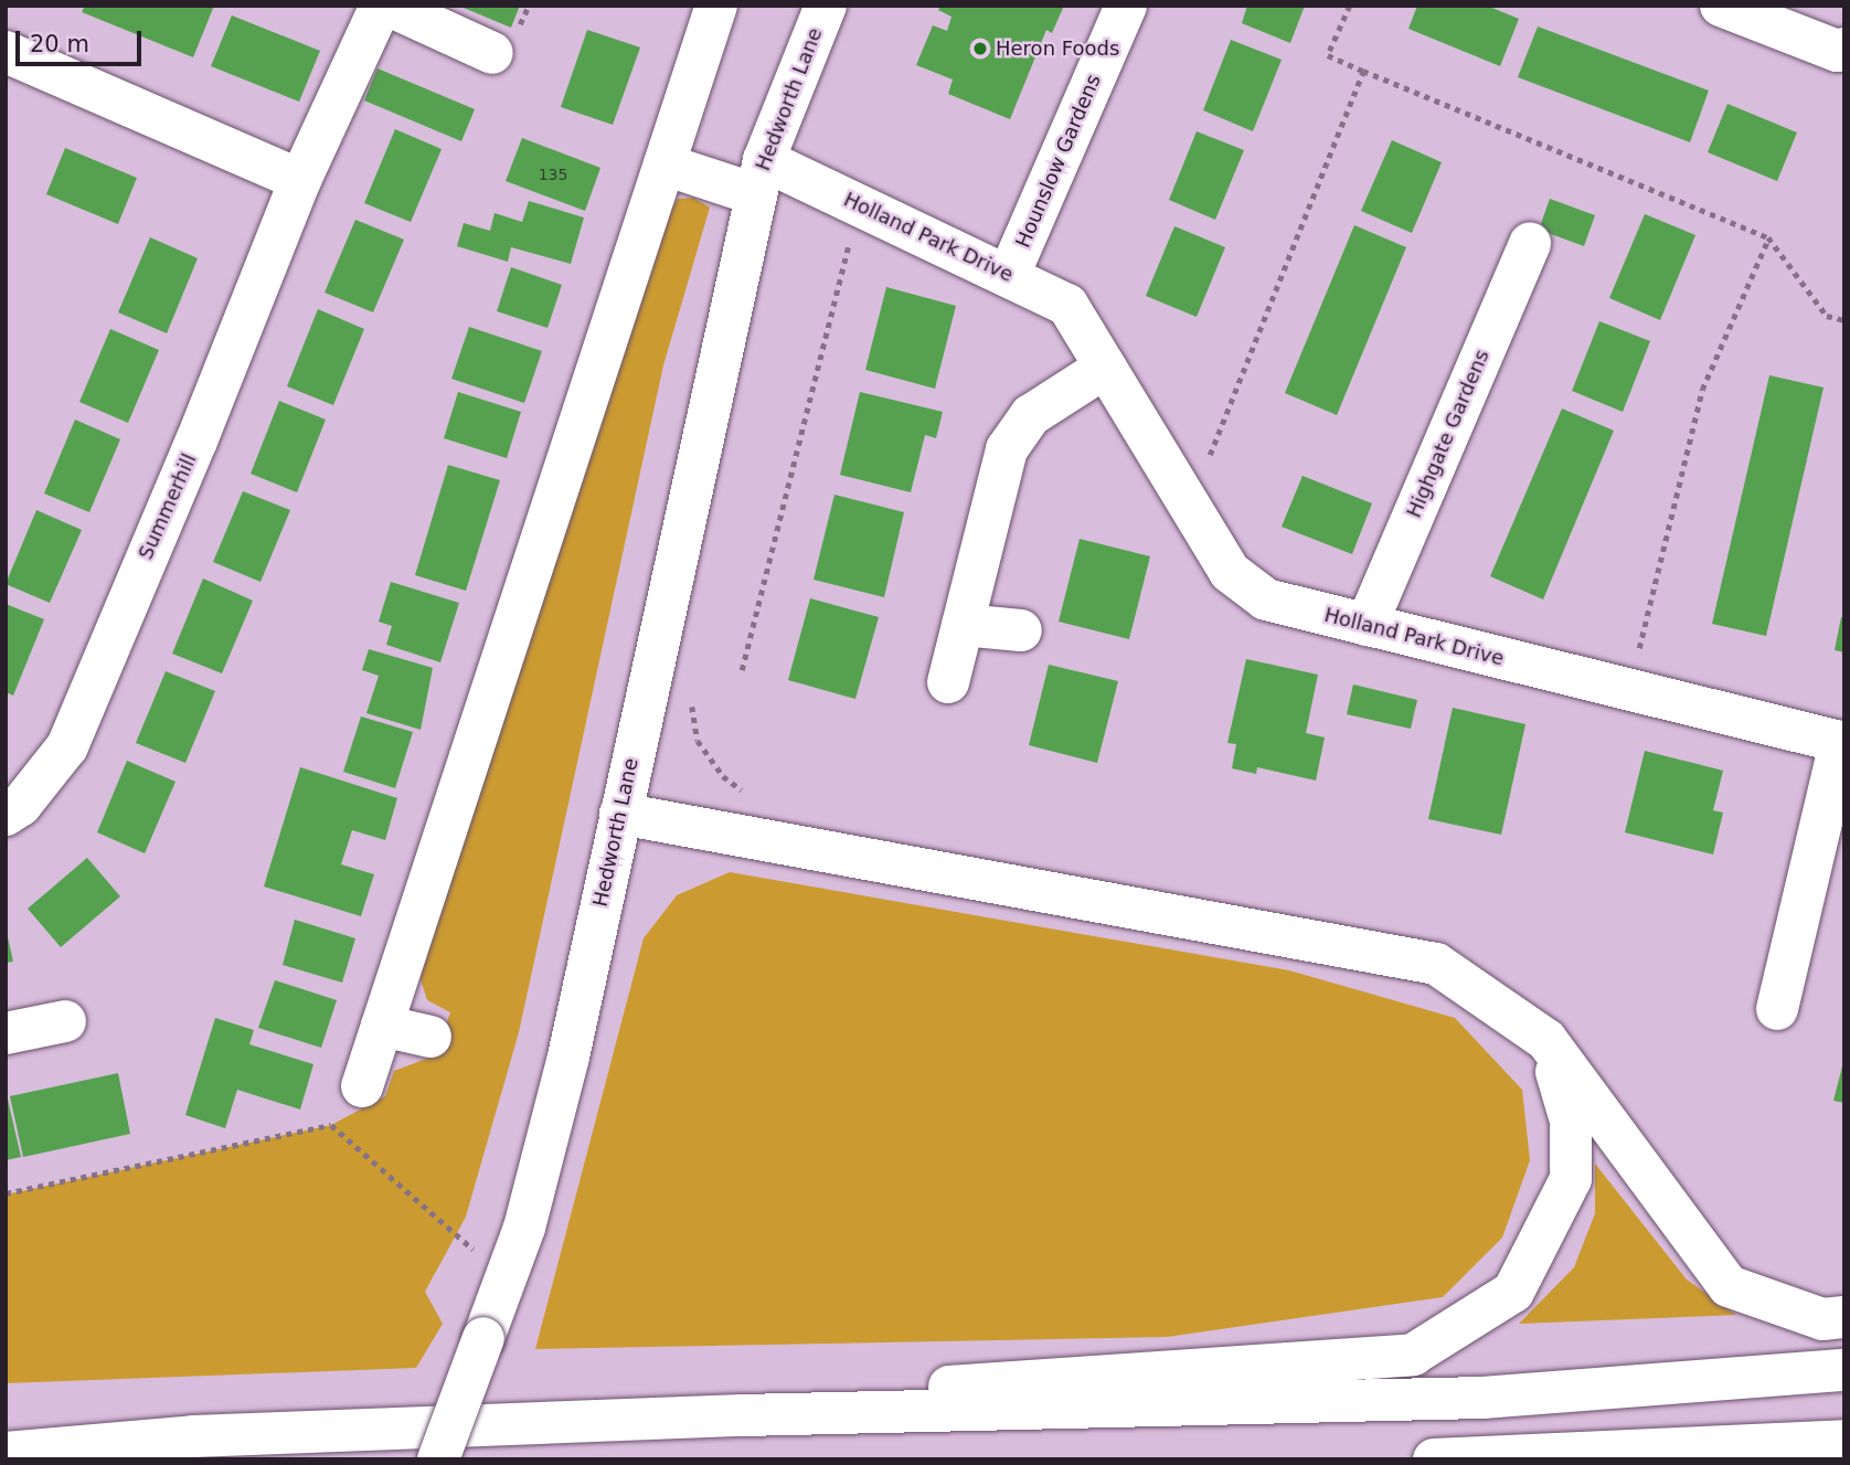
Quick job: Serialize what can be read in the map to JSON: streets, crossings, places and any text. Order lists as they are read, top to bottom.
{
  "streets": {
    "main road": [
      "Hedworth Lane",
      "Hounslow Gardens",
      "Holland Park Drive",
      "Highgate Gardens",
      "Summerhill"
    ]
  },
  "crossings": [
    ["Hedworth Lane", "Holland Park Drive"],
    ["Hounslow Gardens", "Holland Park Drive"],
    ["Holland Park Drive", "Highgate Gardens"]
  ],
  "places": ["Heron Foods"],
  "house_numbers": ["135"],
  "scale_bar": "20 m"
}
